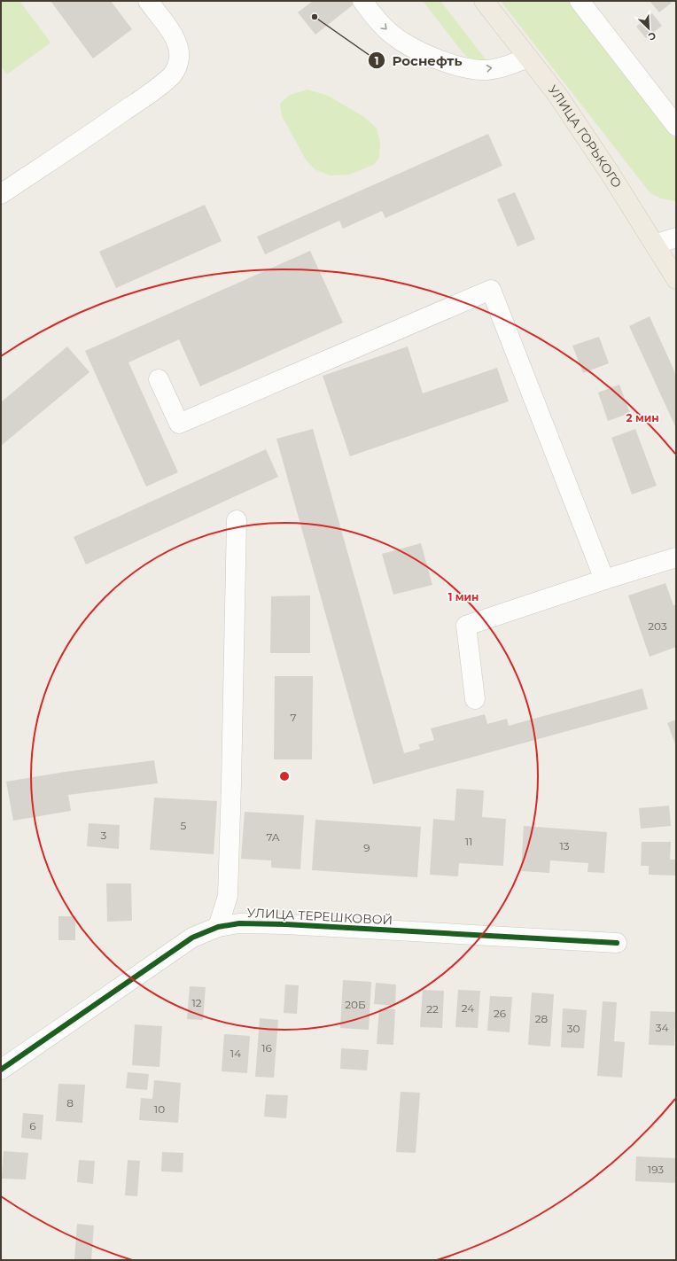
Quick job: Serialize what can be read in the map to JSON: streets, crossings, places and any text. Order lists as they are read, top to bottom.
{
  "streets": {
    "main road": ["УЛИЦА ГОРЬКОГО"],
    "street": ["УЛИЦА ТЕРЕШКОВОЙ"]
  },
  "places": ["Роснефть"],
  "house_numbers": [
    "203",
    "7",
    "5",
    "3",
    "7А",
    "11",
    "13",
    "9",
    "12",
    "20Б",
    "24",
    "22",
    "26",
    "28",
    "34",
    "30",
    "16",
    "14",
    "8",
    "10",
    "6",
    "193"
  ],
  "north": "bottom right",
  "rings": ["2 мин", "1 мин"]
}
